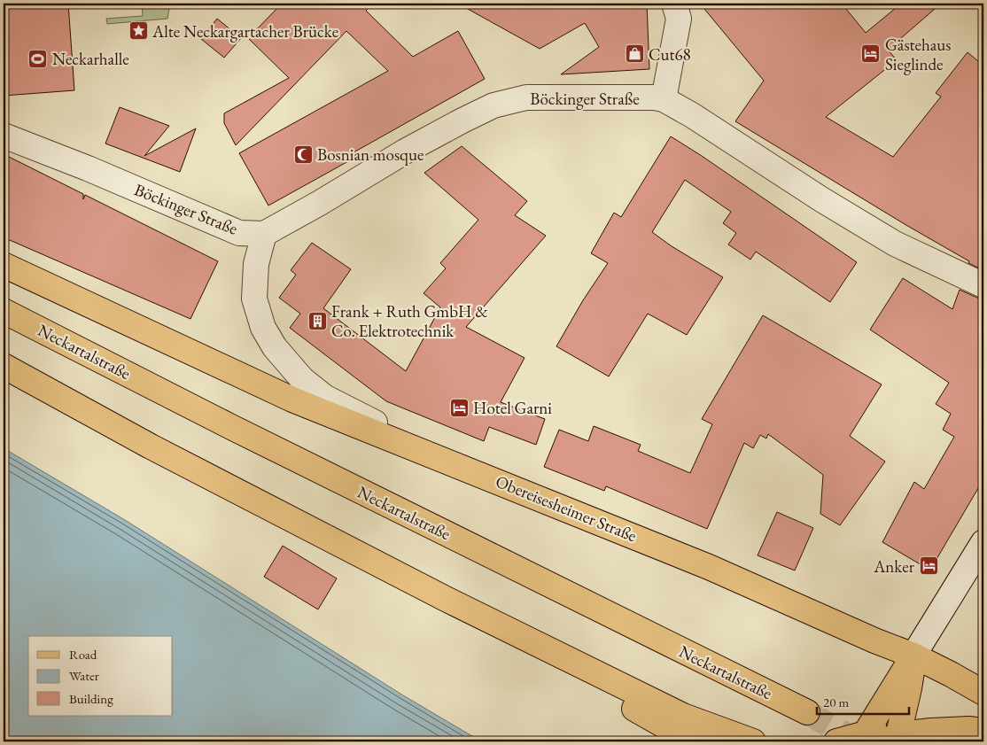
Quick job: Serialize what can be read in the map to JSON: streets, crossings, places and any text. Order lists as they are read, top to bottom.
{
  "streets": {
    "main road": ["Neckartalstraße", "Obereisesheimer Straße"],
    "street": ["Böckinger Straße"]
  },
  "crossings": [
    ["Böckinger Straße", "Obereisesheimer Straße"]
  ],
  "places": {
    "place": ["Alte Neckargartacher Brücke"],
    "shop": ["Cut68"],
    "hotel": ["Gästehaus Sieglinde", "Hotel Garni", "Anker"],
    "sports": ["Neckarhalle"],
    "mosque": ["Bosnian mosque"],
    "building": ["Frank + Ruth GmbH & Co. Elektrotechnik"]
  },
  "legend": ["Road", "Water", "Building"],
  "scale_bar": "20 m"
}
